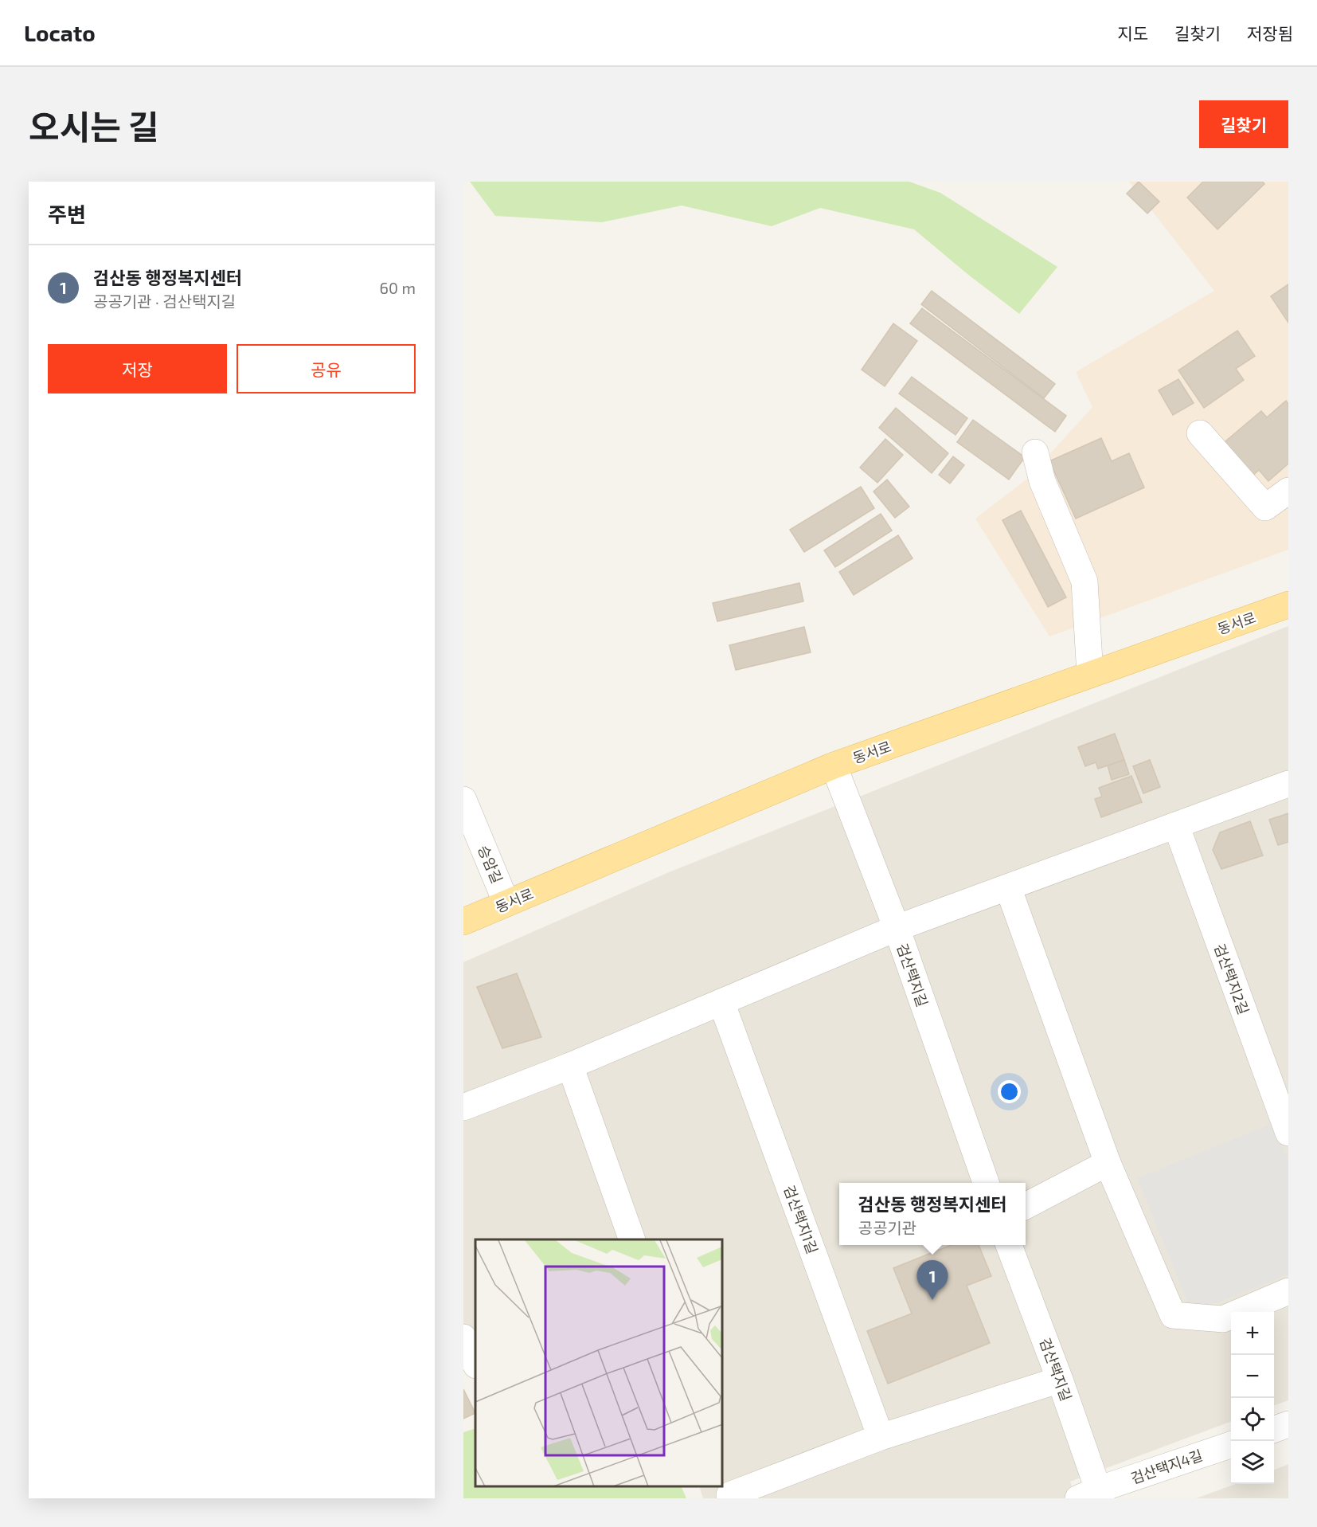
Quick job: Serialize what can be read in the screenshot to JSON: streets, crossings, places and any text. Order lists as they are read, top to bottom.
{
  "streets": {
    "main road": ["동서로"],
    "street": [
      "승암길",
      "검산택지길",
      "검산택지2길",
      "검산택지1길",
      "검산택지4길"
    ]
  },
  "crossings": [
    ["동서로", "승암길"],
    ["동서로", "검산택지길"],
    ["검산택지길", "검산택지4길"]
  ],
  "page": {
    "header": "Locato",
    "nav": ["지도", "길찾기", "저장됨"],
    "title": "오시는 길",
    "buttons": [
      "길찾기",
      ["저장", "공유"]
    ],
    "heading": "주변",
    "list": [
      {
        "mark": "1",
        "name": "검산동 행정복지센터",
        "note": "공공기관 · 검산택지길",
        "value": "60 m"
      }
    ],
    "popup": ["검산동 행정복지센터", "공공기관"],
    "pins": "1",
    "map_buttons": ["+", "−"]
  }
}
